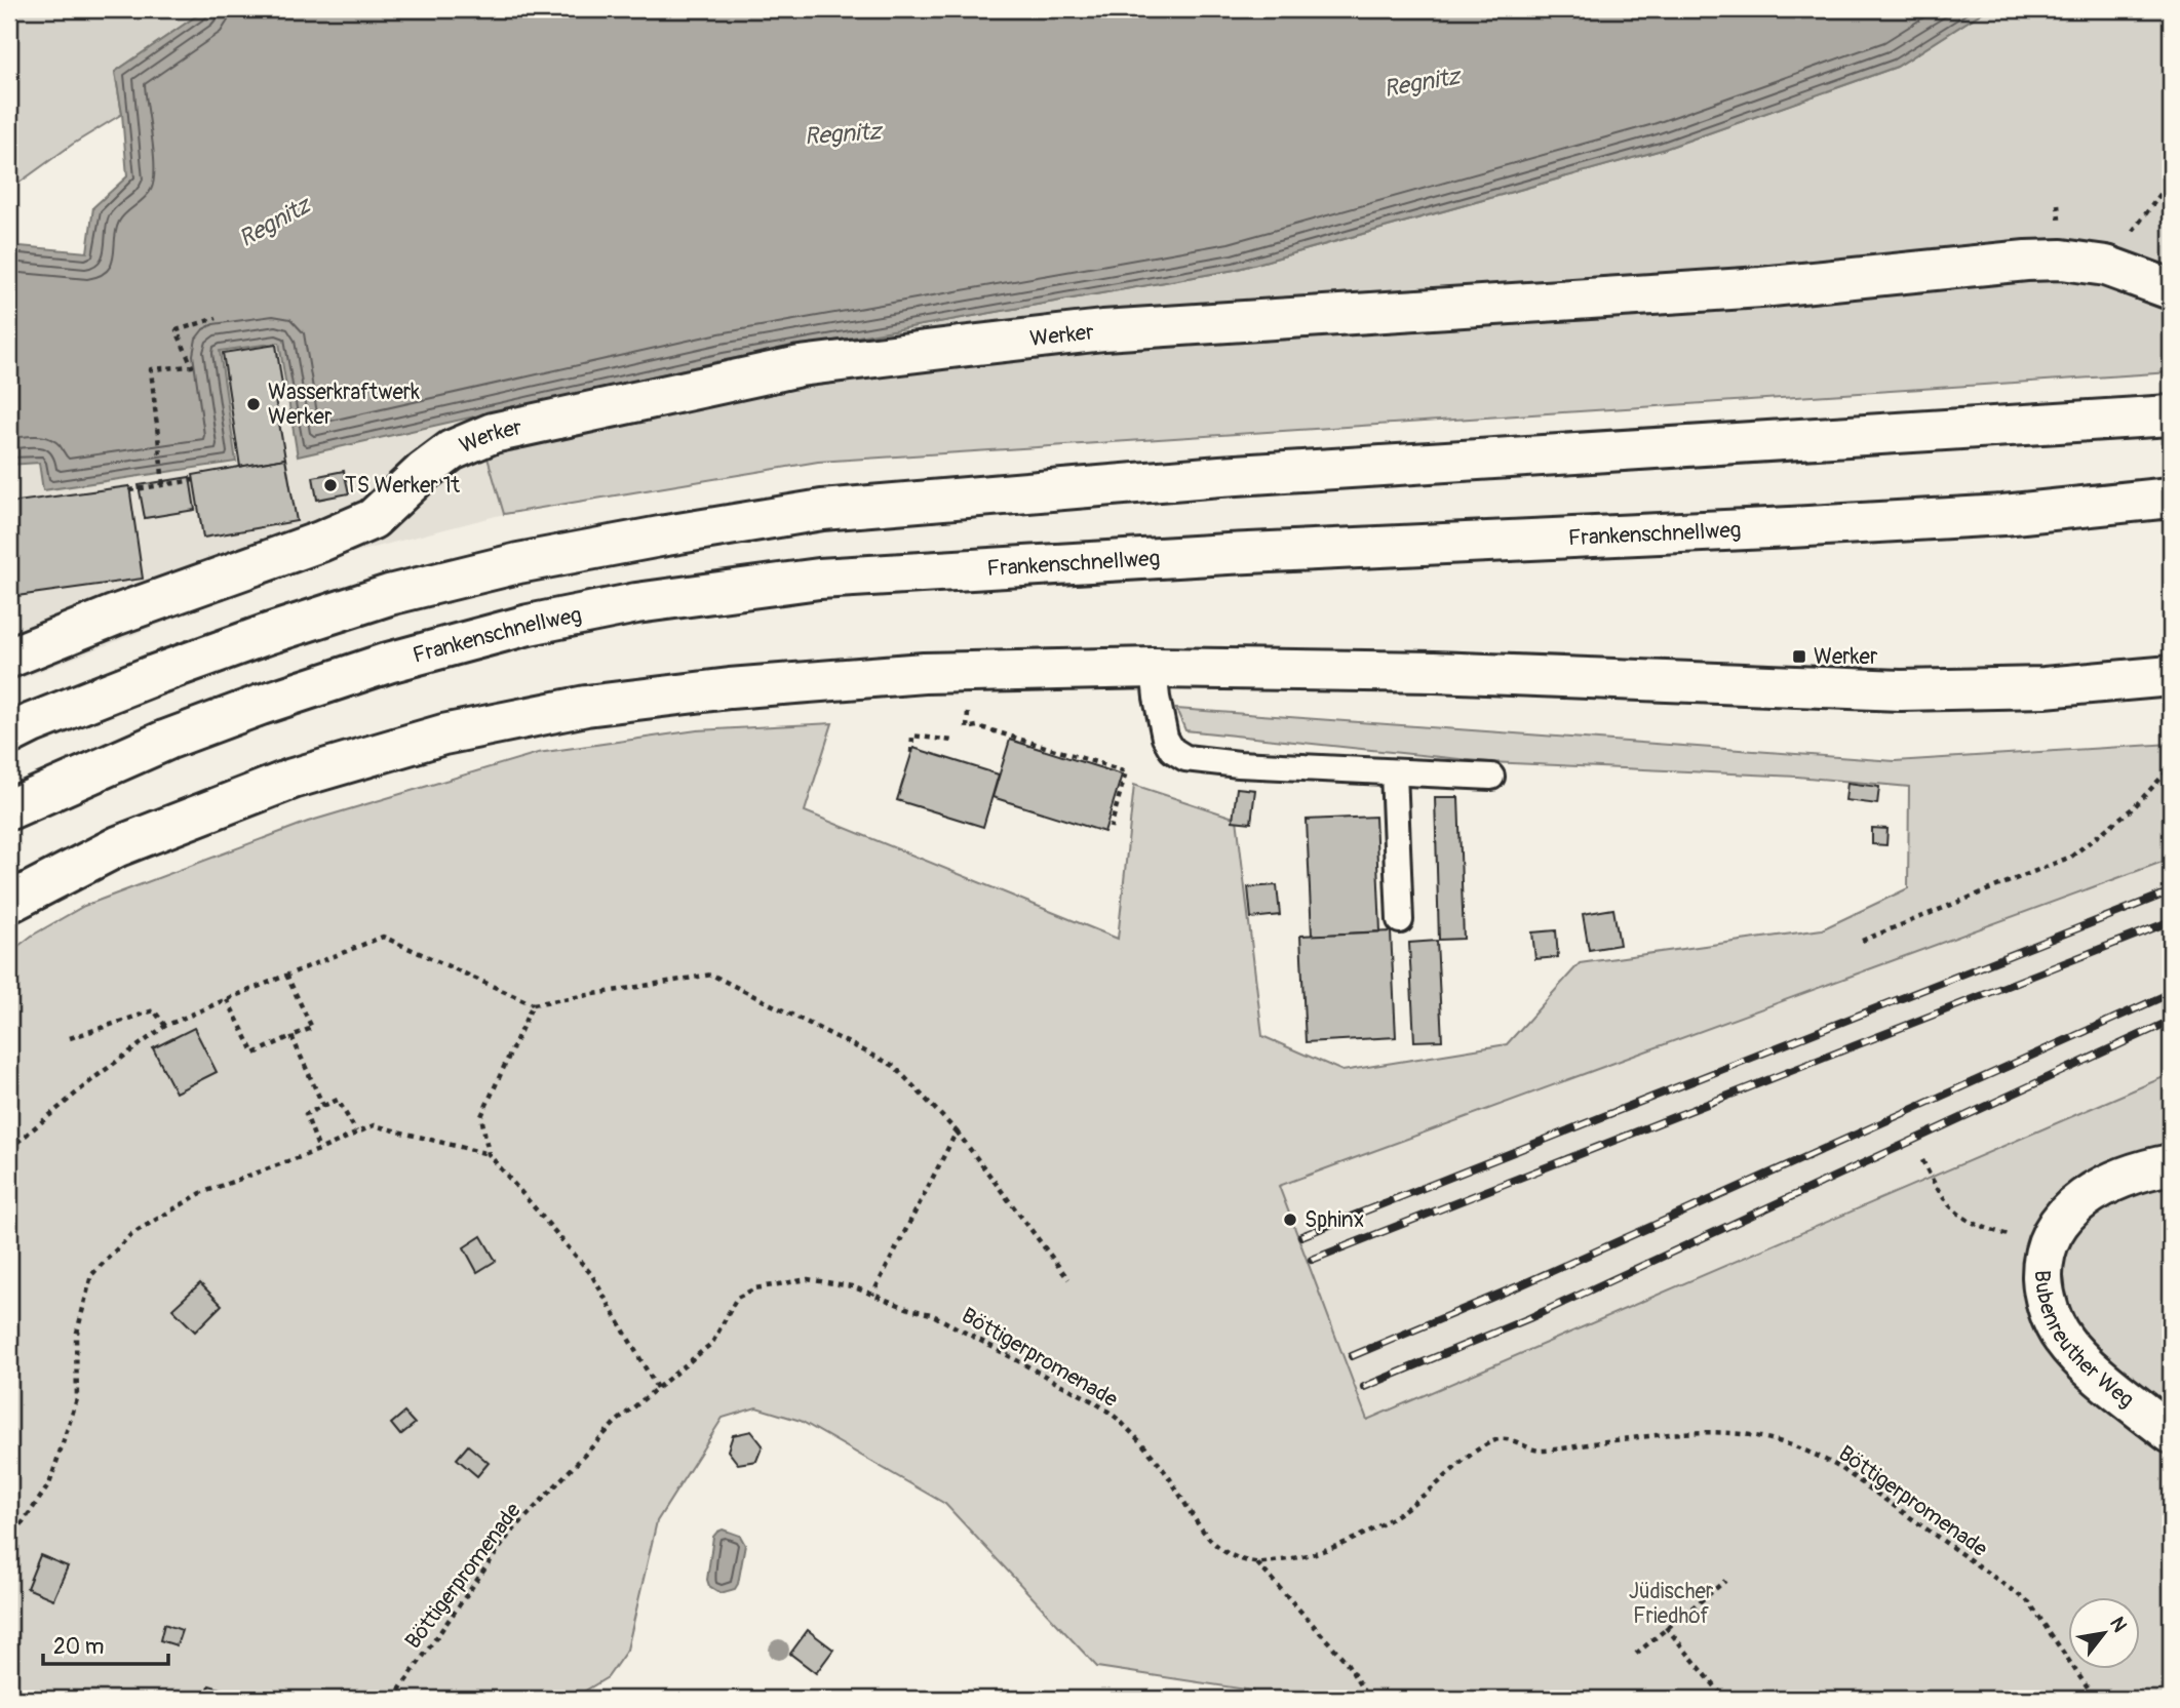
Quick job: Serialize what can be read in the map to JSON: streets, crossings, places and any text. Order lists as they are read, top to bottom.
{
  "streets": {
    "main road": ["Werker", "Frankenschnellweg", "Bubenreuther Weg"],
    "path": ["Böttigerpromenade"]
  },
  "water": ["Regnitz"],
  "parks": ["Jüdischer Friedhof"],
  "places": {
    "other": ["Wasserkraftwerk Werker", "TS Werker 1t", "Sphinx"],
    "transit": ["Werker"]
  },
  "scale_bar": "20 m",
  "north": "top right"
}
